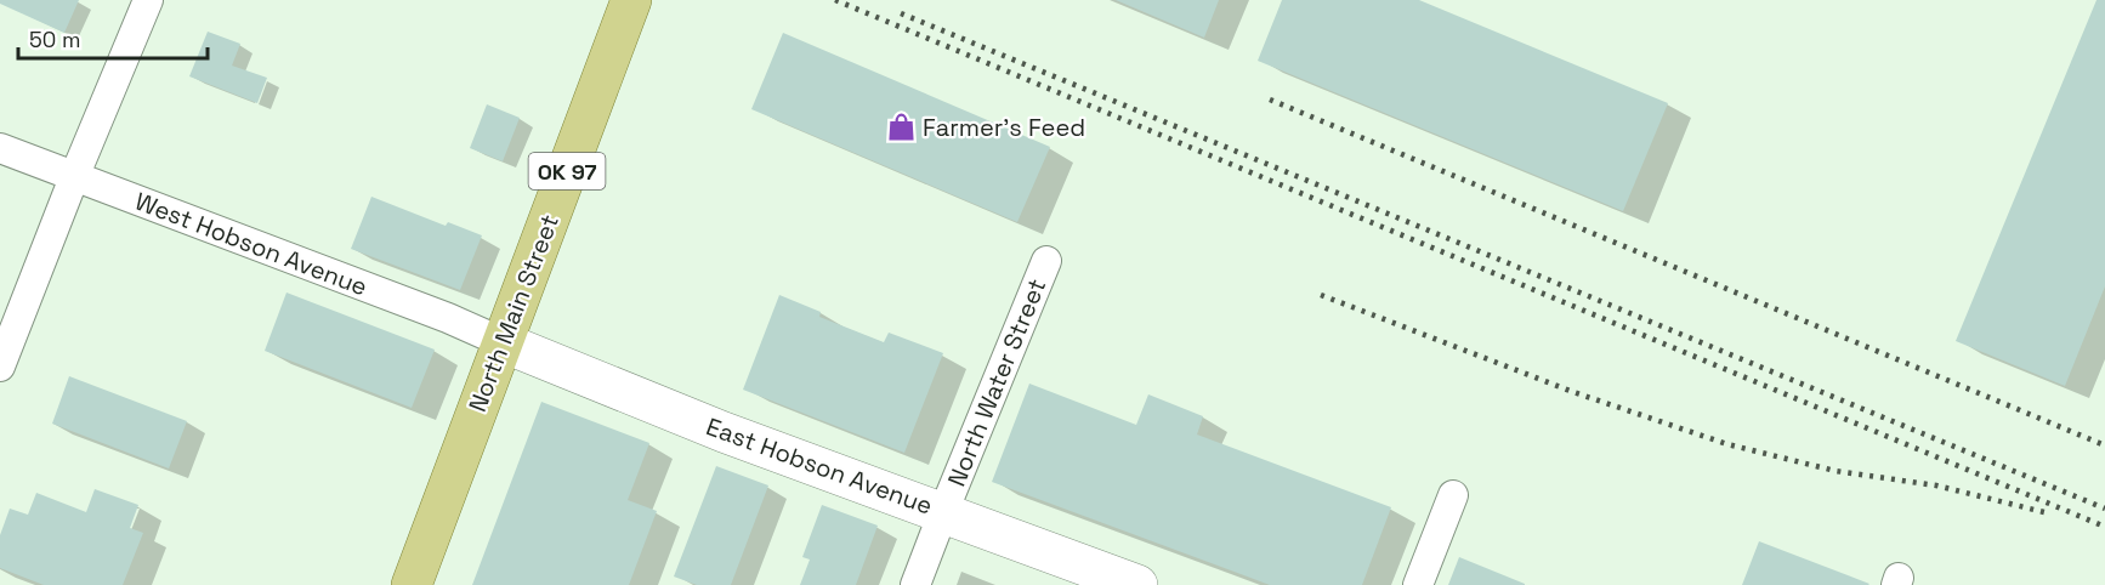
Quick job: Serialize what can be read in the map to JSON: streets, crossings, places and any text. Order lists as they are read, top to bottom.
{
  "streets": {
    "main road": ["OK 97", "North Main Street"],
    "street": ["West Hobson Avenue", "North Water Street", "East Hobson Avenue"]
  },
  "crossings": [
    ["West Hobson Avenue", "North Main Street"],
    ["West Hobson Avenue", "East Hobson Avenue"],
    ["North Main Street", "East Hobson Avenue"],
    ["North Water Street", "East Hobson Avenue"]
  ],
  "places": {
    "shop": ["Farmer's Feed"]
  },
  "scale_bar": "50 m"
}
